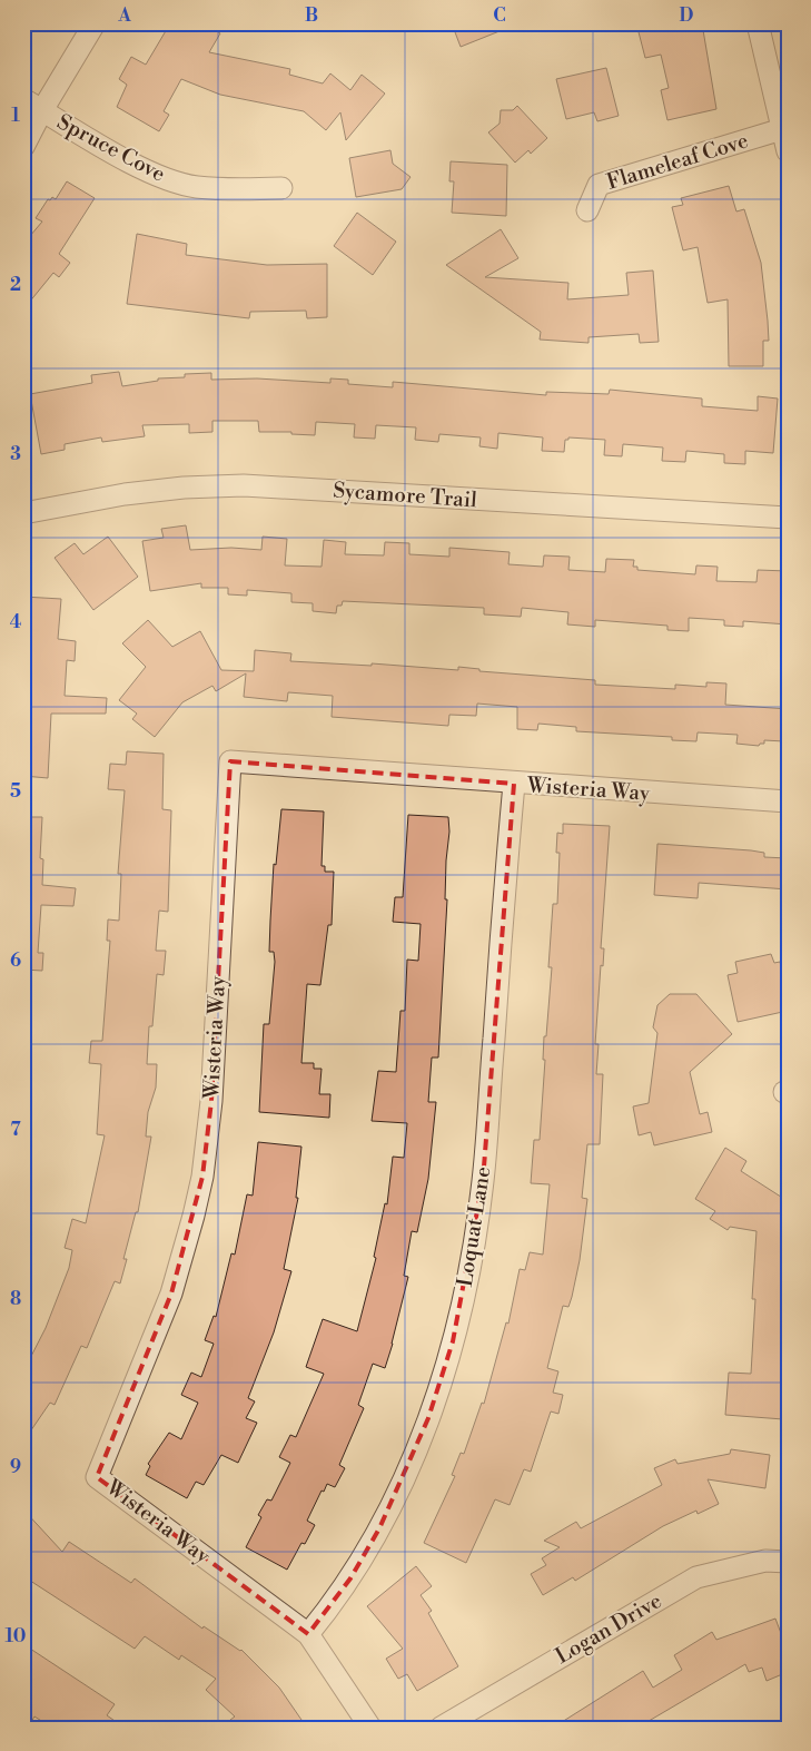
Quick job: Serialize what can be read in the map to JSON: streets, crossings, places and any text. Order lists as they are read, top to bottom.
{
  "streets": {
    "street": [
      "Spruce Cove",
      "Flameleaf Cove",
      "Sycamore Trail",
      "Wisteria Way",
      "Loquat Lane",
      "Logan Drive"
    ]
  },
  "crossings": [
    ["Wisteria Way", "Loquat Lane"]
  ],
  "grid": {
    "columns": [
      "A",
      "B",
      "C",
      "D"
    ],
    "rows": [
      "1",
      "2",
      "3",
      "4",
      "5",
      "6",
      "7",
      "8",
      "9",
      "10"
    ]
  }
}
